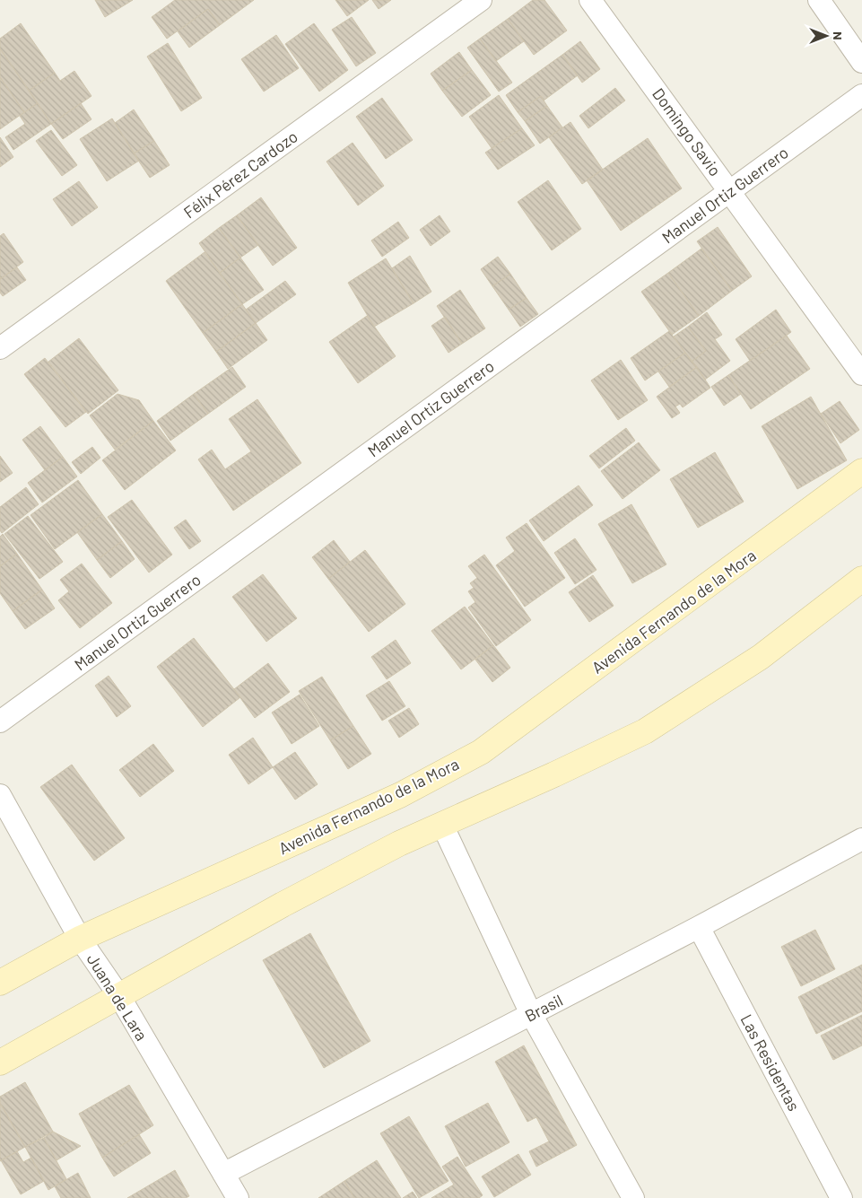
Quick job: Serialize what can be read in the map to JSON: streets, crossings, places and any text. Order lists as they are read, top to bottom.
{
  "streets": {
    "main road": ["Avenida Fernando de la Mora"],
    "street": [
      "Domingo Savio",
      "Félix Pérez Cardozo",
      "Manuel Ortiz Guerrero",
      "Juana de Lara",
      "Brasil",
      "Las Residentas"
    ]
  },
  "crossings": [
    ["Domingo Savio", "Manuel Ortiz Guerrero"],
    ["Avenida Fernando de la Mora", "Juana de Lara"],
    ["Juana de Lara", "Brasil"],
    ["Brasil", "Las Residentas"]
  ],
  "north": "right"
}
